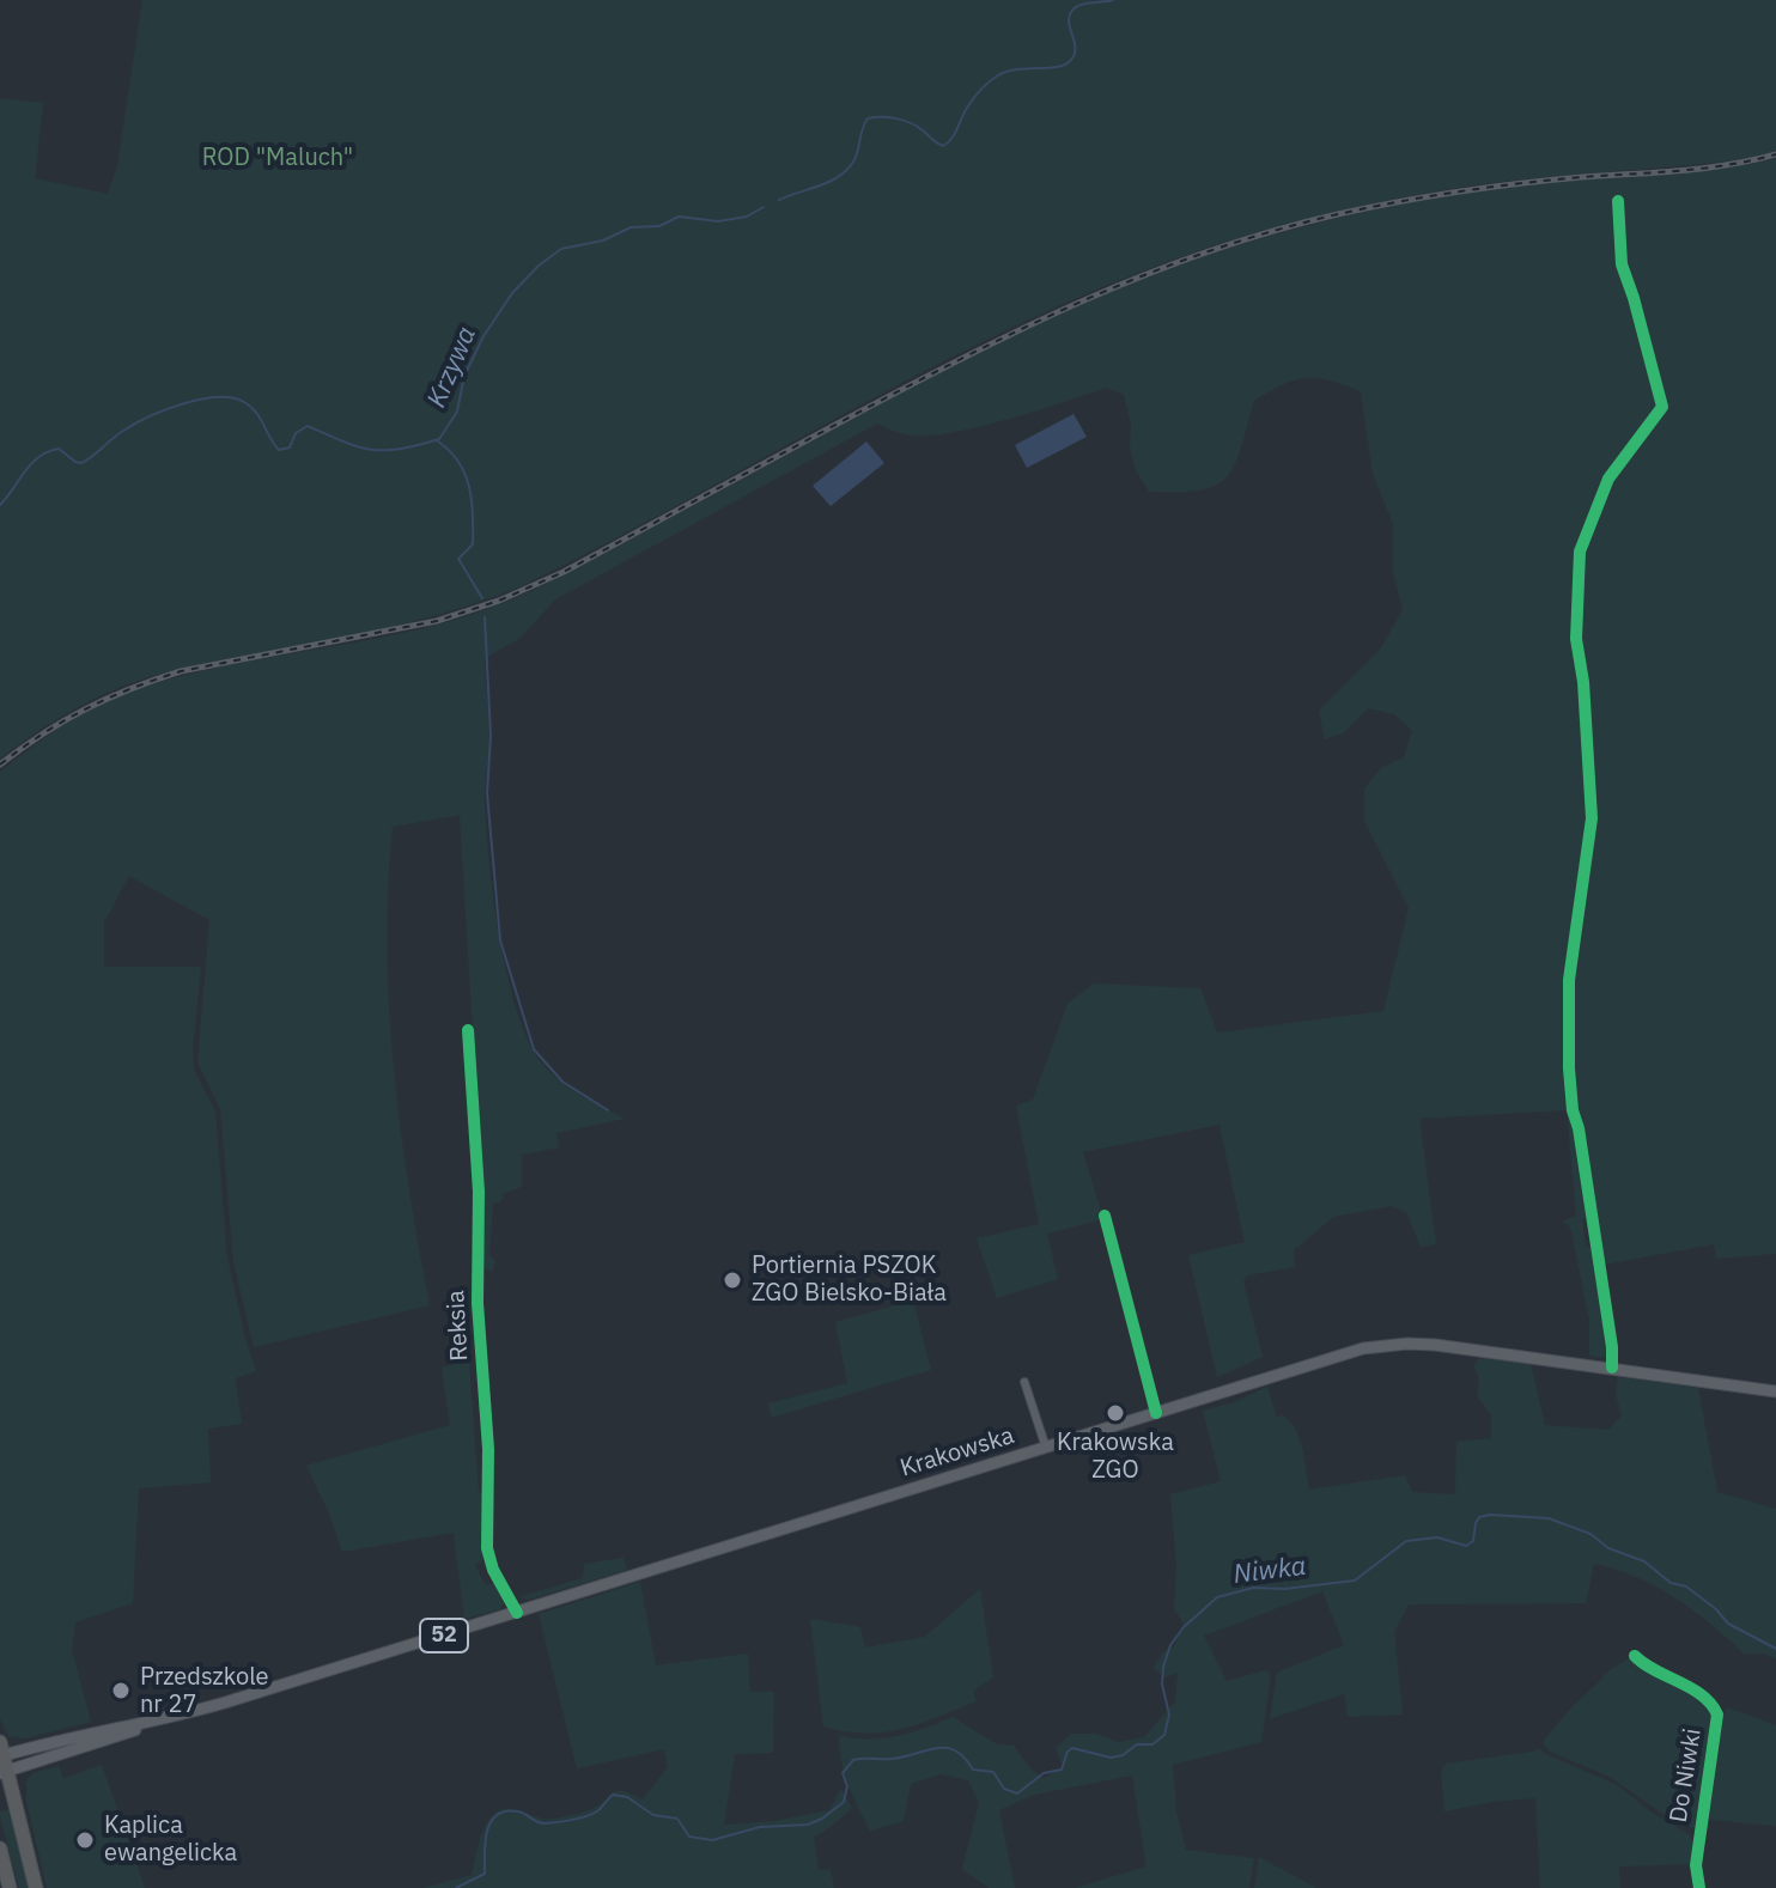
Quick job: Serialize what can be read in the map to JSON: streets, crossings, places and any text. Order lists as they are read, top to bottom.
{
  "streets": {
    "main road": ["Krakowska", "52"],
    "street": ["Reksia", "Do Niwki"]
  },
  "crossings": [
    ["Reksia", "Krakowska"]
  ],
  "water": ["Krzywa", "Niwka"],
  "parks": ["ROD \"Maluch\""],
  "places": [
    "Portiernia PSZOK ZGO Bielsko-Biała",
    "Krakowska ZGO",
    "Przedszkole nr 27",
    "Kaplica ewangelicka"
  ]
}
